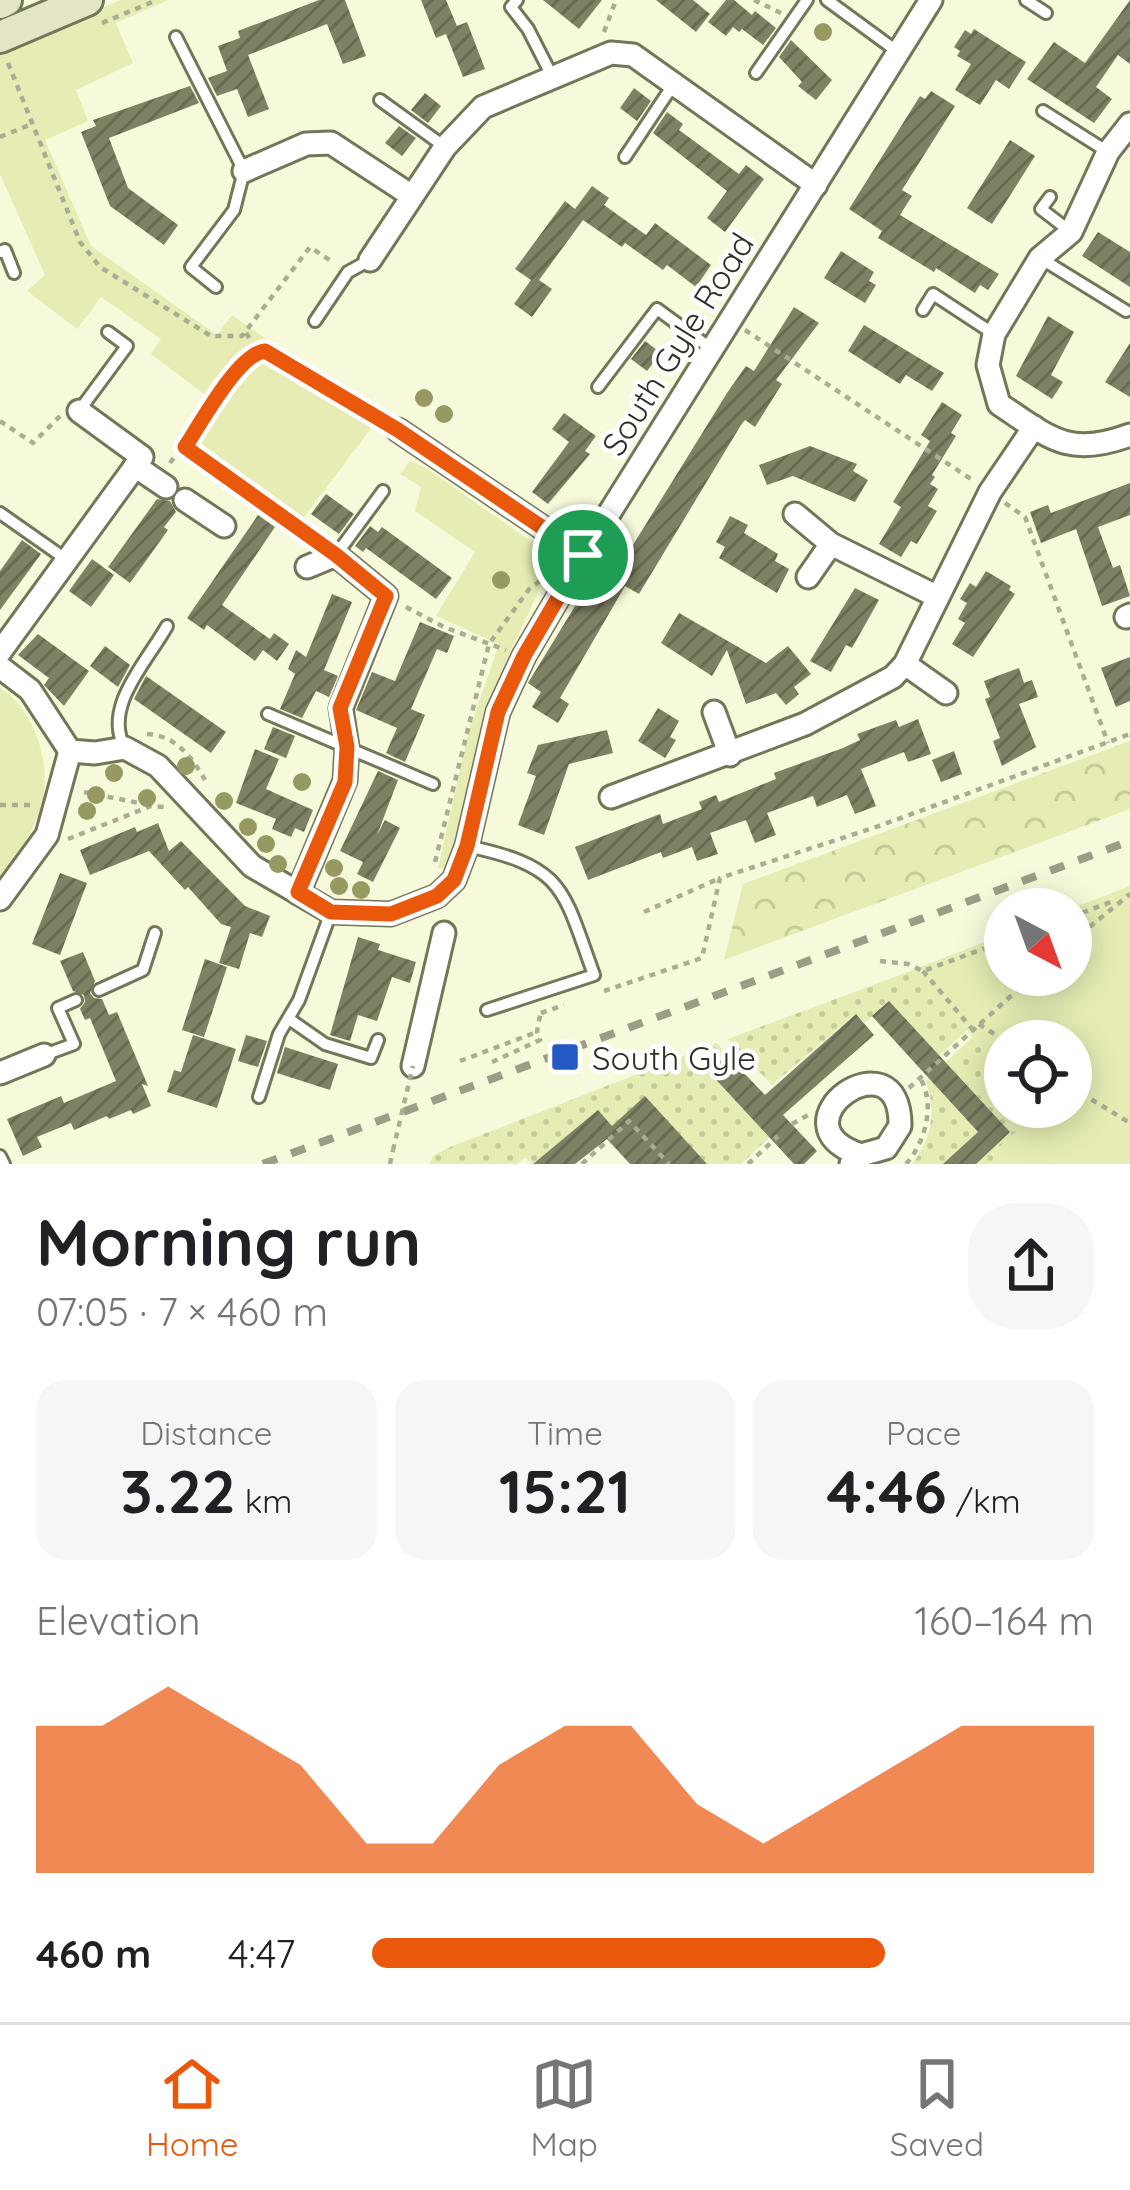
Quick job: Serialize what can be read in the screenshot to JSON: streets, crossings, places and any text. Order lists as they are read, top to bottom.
{
  "streets": {
    "street": ["South Gyle Road"]
  },
  "places": {
    "transit": ["South Gyle"]
  },
  "north": "bottom right",
  "page": {
    "heading": ["Morning run", "07:05 · 7 × 460 m"],
    "stats": [
      ["Distance", "3.22 km"],
      ["Time", "15:21"],
      ["Pace", "4:46 /km"]
    ],
    "chart": ["Elevation", "160–164 m"],
    "list": [
      {
        "name": "460 m",
        "note": "4:47"
      }
    ],
    "tabs": ["Home", "Map", "Saved"]
  }
}
